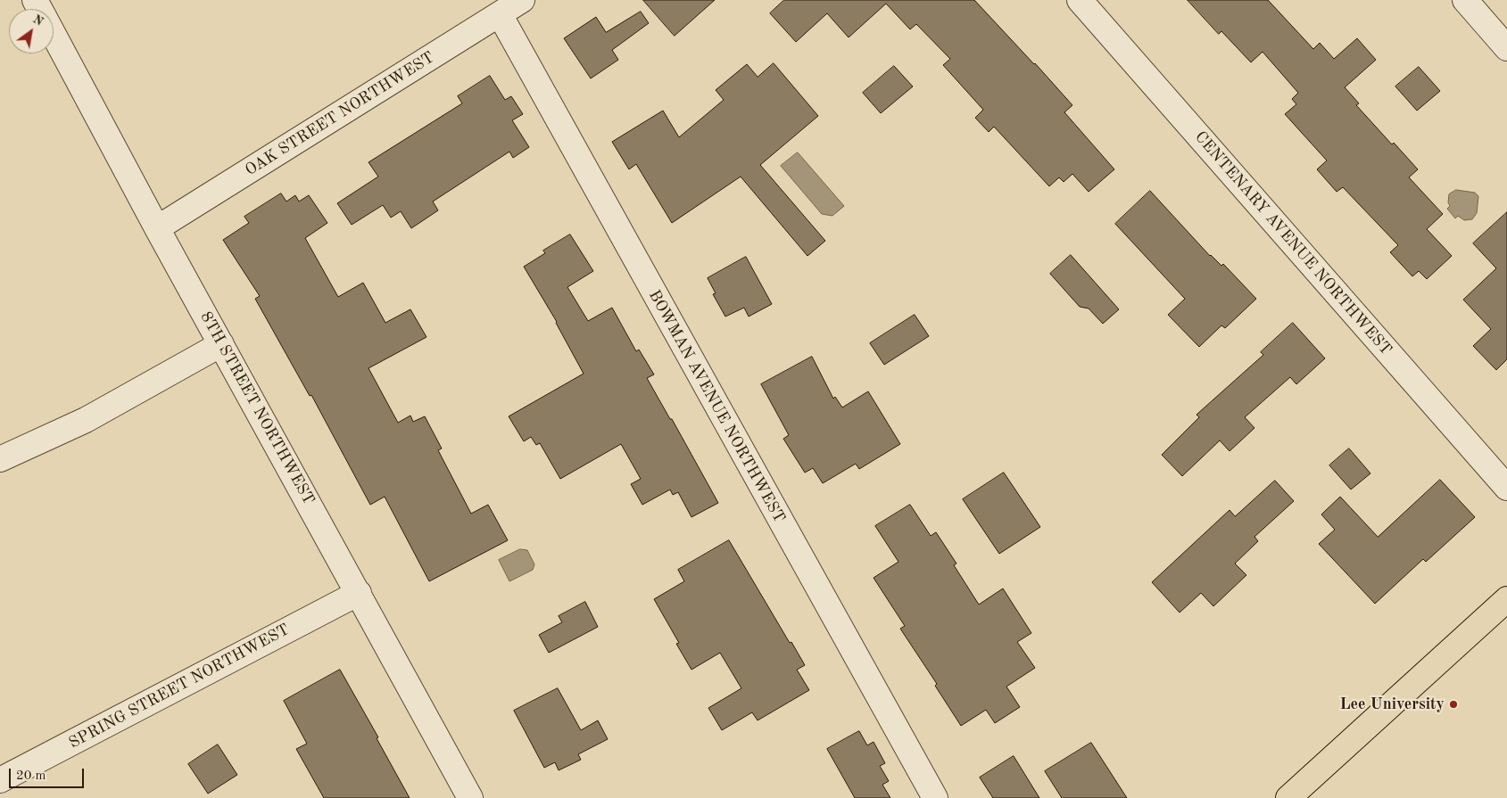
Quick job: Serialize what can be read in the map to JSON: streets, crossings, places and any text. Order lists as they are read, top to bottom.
{
  "streets": {
    "street": [
      "OAK STREET NORTHWEST",
      "CENTENARY AVENUE NORTHWEST",
      "BOWMAN AVENUE NORTHWEST",
      "8TH STREET NORTHWEST",
      "SPRING STREET NORTHWEST"
    ]
  },
  "crossings": [
    ["OAK STREET NORTHWEST", "BOWMAN AVENUE NORTHWEST"],
    ["OAK STREET NORTHWEST", "8TH STREET NORTHWEST"],
    ["8TH STREET NORTHWEST", "SPRING STREET NORTHWEST"]
  ],
  "places": ["Lee University"],
  "scale_bar": "20 m",
  "north": "top right"
}
